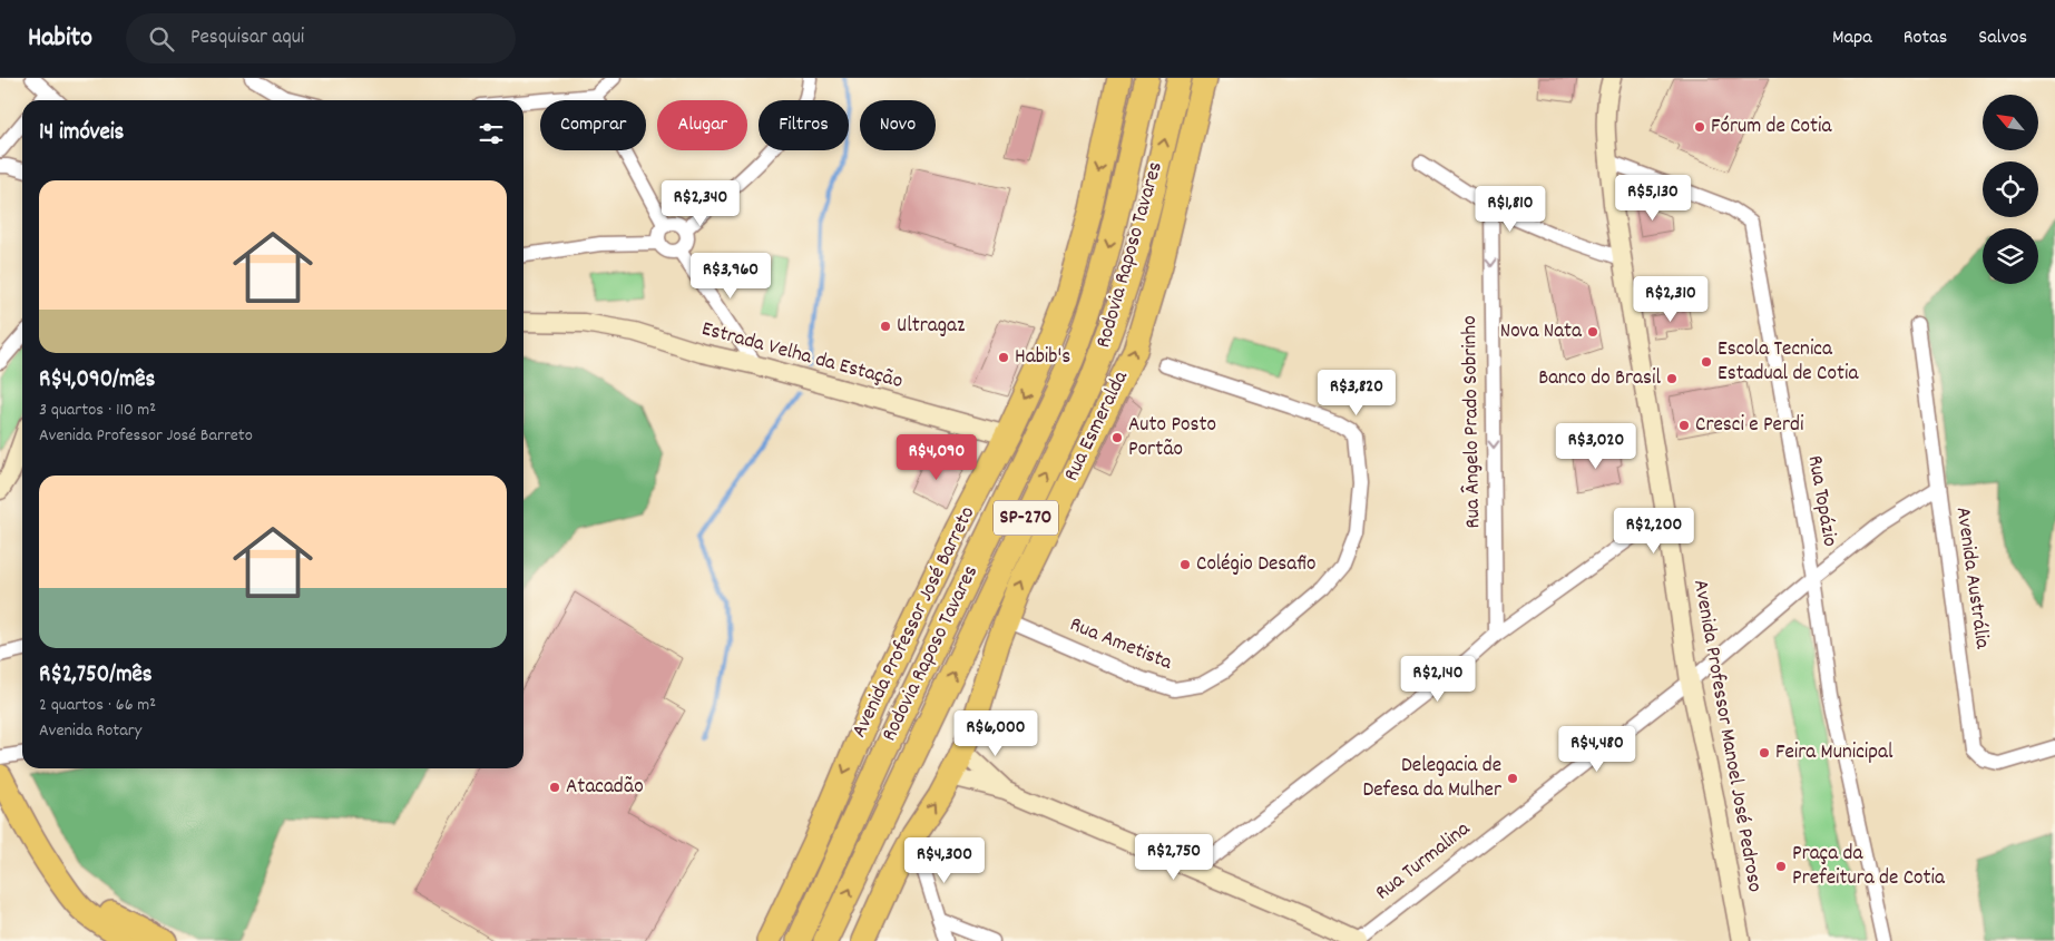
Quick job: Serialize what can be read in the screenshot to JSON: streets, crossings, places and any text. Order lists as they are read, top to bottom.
{
  "streets": {
    "highway": [
      "Rodovia Raposo Tavares",
      "Rua Esmeralda",
      "SP-270",
      "Avenida Professor José Barreto"
    ],
    "street": [
      "Estrada Velha da Estação",
      "Rua Ângelo Prado Sobrinho",
      "Rua Topázio",
      "Avenida Austrália",
      "Rua Ametista",
      "Avenida Professor Manoel José Pedroso",
      "Rua Turmalina"
    ]
  },
  "crossings": [
    ["Estrada Velha da Estação", "Avenida Professor José Barreto"],
    ["Rua Esmeralda", "Rua Ametista"],
    ["Rua Topázio", "Avenida Professor Manoel José Pedroso"],
    ["Rua Topázio", "Rua Turmalina"],
    ["Avenida Austrália", "Rua Turmalina"],
    ["Avenida Professor Manoel José Pedroso", "Rua Turmalina"]
  ],
  "one_way": ["Rua Ângelo Prado Sobrinho"],
  "places": [
    "Fórum de Cotia",
    "Ultragaz",
    "Nova Nata",
    "Habib's",
    "Escola Tecnica Estadual de Cotia",
    "Banco do Brasil",
    "Cresci e Perdi",
    "Auto Posto Portão",
    "Colégio Desafio",
    "Feira Municipal",
    "Delegacia de Defesa da Mulher",
    "Atacadão",
    "Praça da Prefeitura de Cotia"
  ],
  "north": "top left",
  "page": {
    "header": "Habito",
    "search": "Pesquisar aqui",
    "nav": ["Mapa", "Rotas", "Salvos"],
    "chip": [
      "Comprar",
      "Alugar",
      "Filtros",
      "Novo"
    ],
    "heading": "14 imóveis",
    "list": [
      {
        "name": "R$4,090/mês",
        "note": "3 quartos · 110 m² · Avenida Professor José Barreto"
      },
      {
        "name": "R$2,750/mês",
        "note": "2 quartos · 66 m² · Avenida Rotary"
      }
    ],
    "price": [
      "R$5,130",
      "R$2,340",
      "R$1,810",
      "R$3,960",
      "R$2,310",
      "R$3,820",
      "R$3,020",
      "R$4,090",
      "R$2,200",
      "R$2,140",
      "R$6,000",
      "R$4,480",
      "R$2,750",
      "R$4,300"
    ]
  }
}
